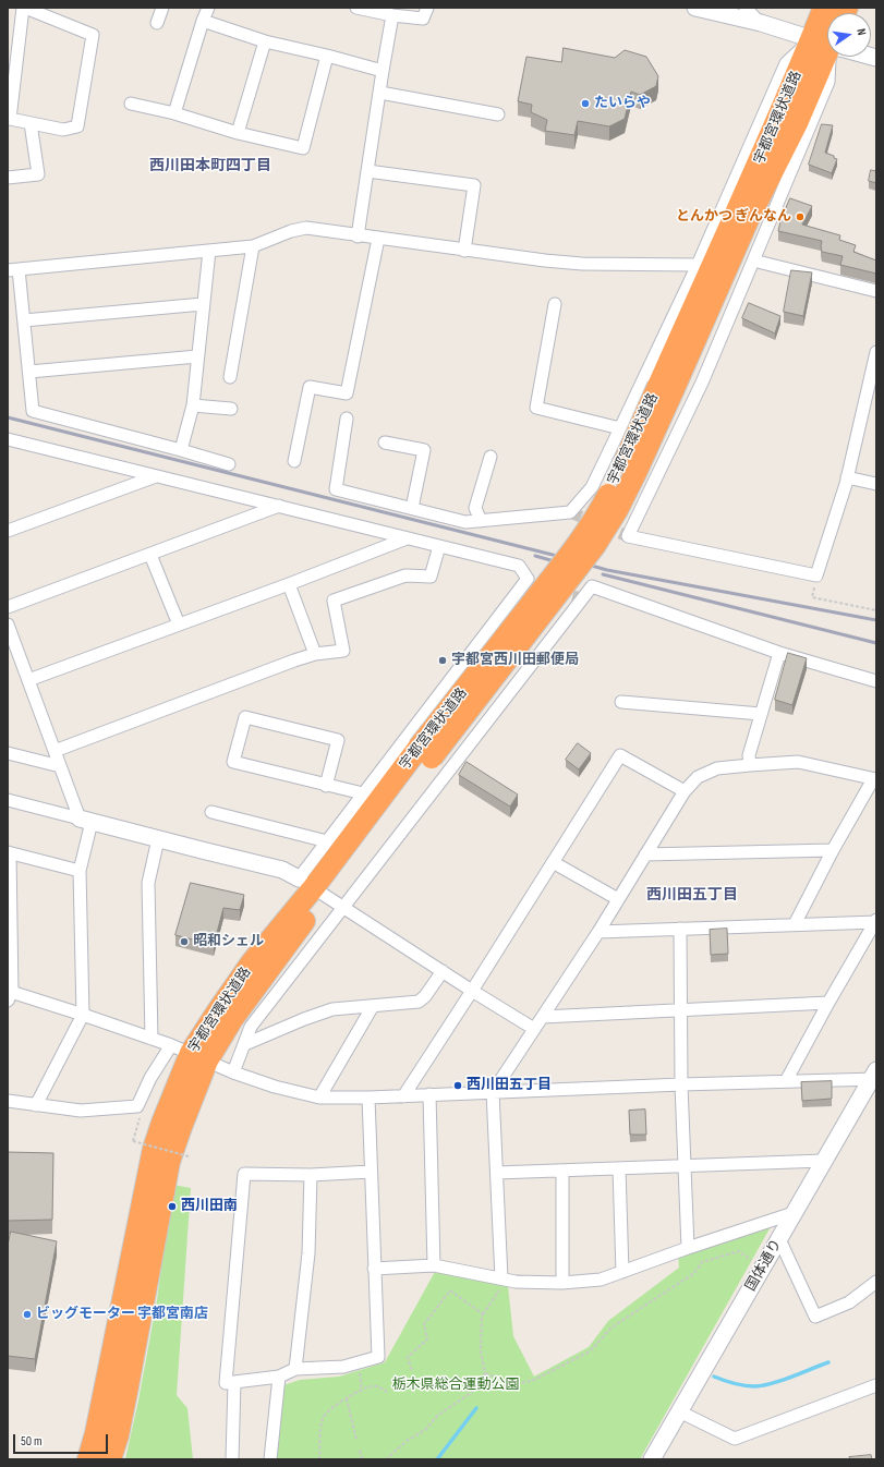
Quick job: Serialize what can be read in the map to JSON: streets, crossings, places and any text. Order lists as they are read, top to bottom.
{
  "streets": {
    "highway": ["宇都宮環状道路"],
    "main road": ["国体通り"]
  },
  "districts": ["西川田本町四丁目", "西川田五丁目"],
  "parks": ["栃木県総合運動公園"],
  "places": [
    "たいらや",
    "とんかつ ぎんなん",
    "宇都宮西川田郵便局",
    "昭和シェル",
    "西川田五丁目",
    "西川田南",
    "ビッグモーター 宇都宮南店"
  ],
  "scale_bar": "50 m",
  "north": "right"
}
